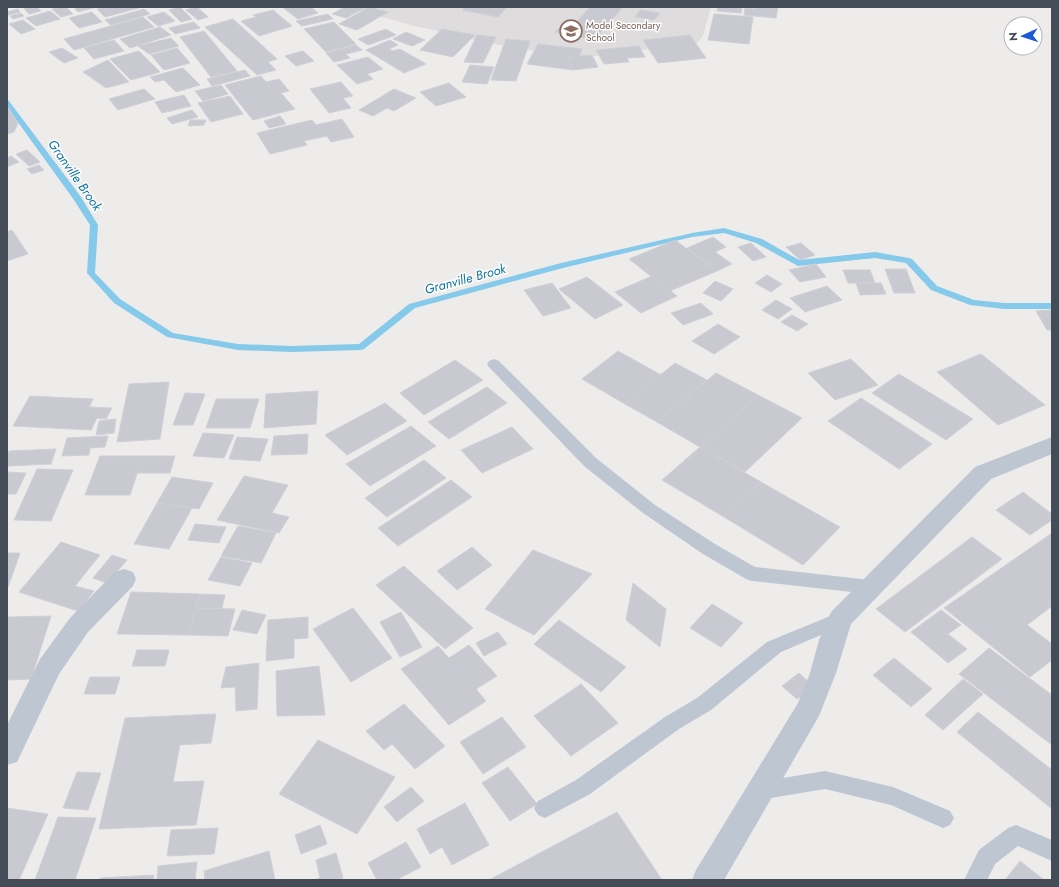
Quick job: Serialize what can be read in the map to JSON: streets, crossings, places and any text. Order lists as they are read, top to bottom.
{
  "water": ["Granville Brook"],
  "places": {
    "school or university": ["Model Secondary School"]
  },
  "north": "left"
}
